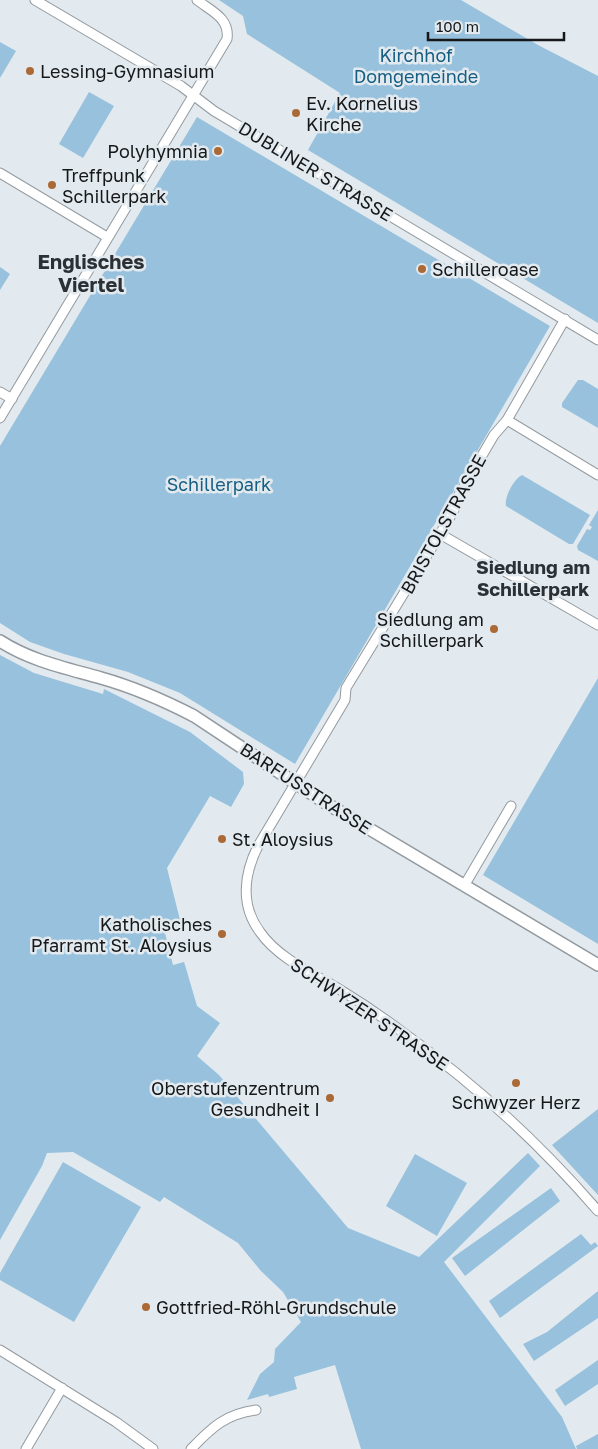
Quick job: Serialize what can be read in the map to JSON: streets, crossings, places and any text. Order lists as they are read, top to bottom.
{
  "streets": {
    "main road": ["BARFUSSTRASSE"],
    "street": ["DUBLINER STRASSE", "BRISTOLSTRASSE", "SCHWYZER STRASSE"]
  },
  "crossings": [
    ["DUBLINER STRASSE", "BRISTOLSTRASSE"],
    ["BRISTOLSTRASSE", "BARFUSSTRASSE"],
    ["BRISTOLSTRASSE", "SCHWYZER STRASSE"],
    ["BARFUSSTRASSE", "SCHWYZER STRASSE"]
  ],
  "districts": ["Englisches Viertel", "Siedlung am Schillerpark"],
  "parks": ["Kirchhof Domgemeinde", "Schillerpark"],
  "places": [
    "Lessing-Gymnasium",
    "Ev. Kornelius Kirche",
    "Polyhymnia",
    "Treffpunk Schillerpark",
    "Schilleroase",
    "Siedlung am Schillerpark",
    "St. Aloysius",
    "Katholisches Pfarramt St. Aloysius",
    "Schwyzer Herz",
    "Oberstufenzentrum Gesundheit I",
    "Gottfried-Röhl-Grundschule"
  ],
  "scale_bar": "100 m"
}
